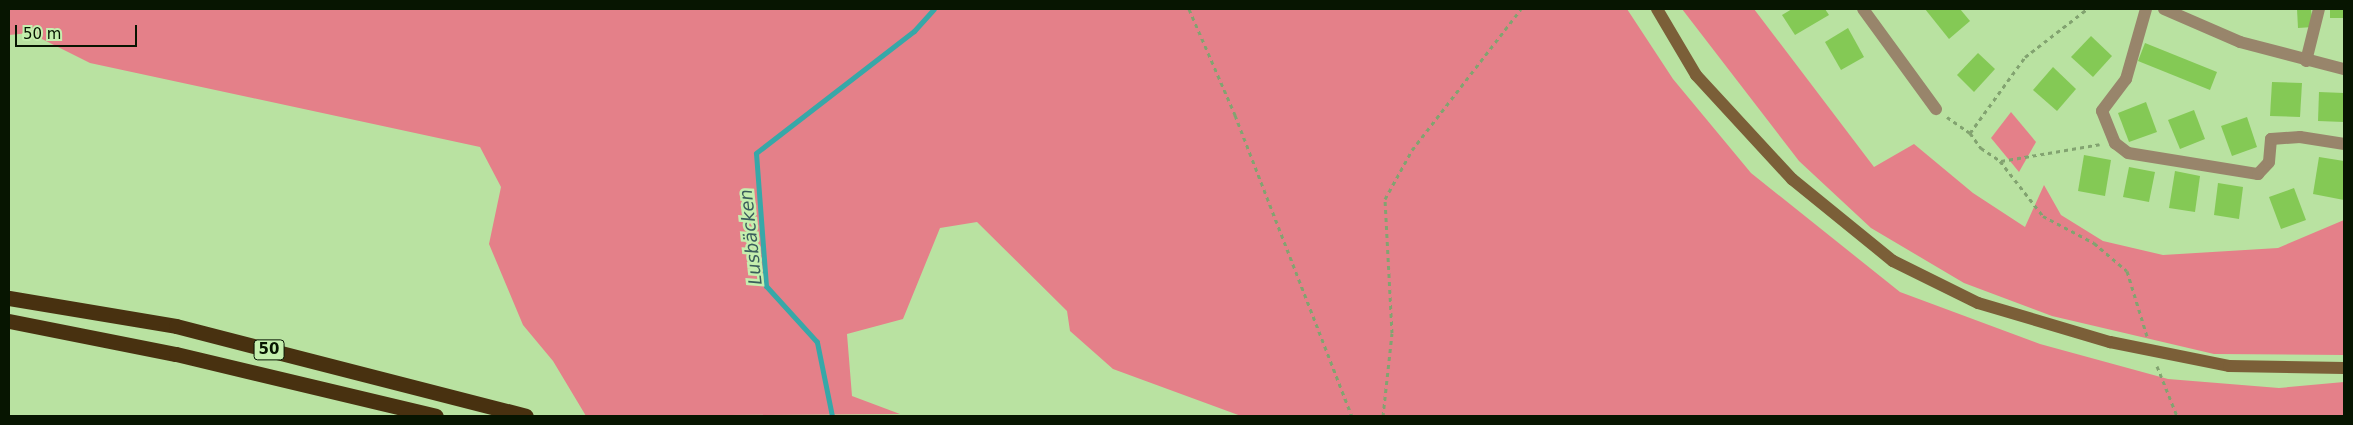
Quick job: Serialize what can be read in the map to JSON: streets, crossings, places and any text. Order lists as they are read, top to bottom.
{
  "streets": {
    "highway": ["50"]
  },
  "water": ["Lusbäcken"],
  "scale_bar": "50 m"
}
